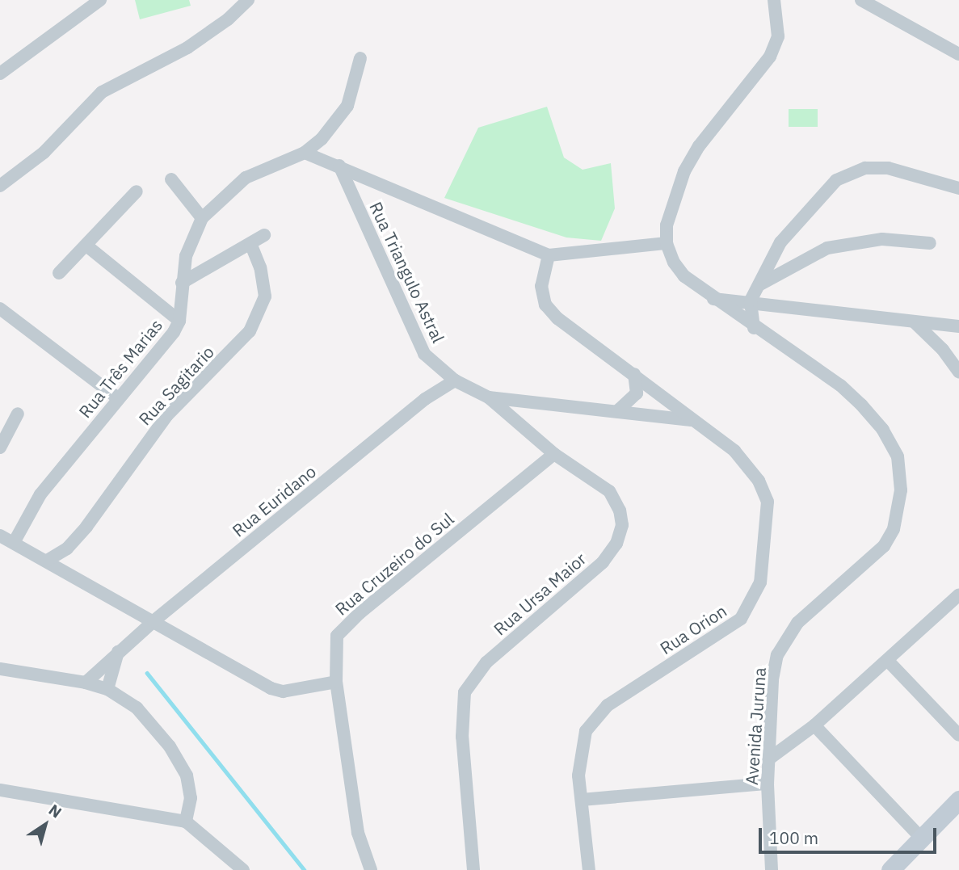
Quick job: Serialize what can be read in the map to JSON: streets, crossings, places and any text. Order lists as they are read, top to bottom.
{
  "streets": {
    "street": [
      "Rua Triangulo Astral",
      "Rua Três Marias",
      "Rua Sagitario",
      "Rua Euridano",
      "Rua Cruzeiro do Sul",
      "Rua Ursa Maior",
      "Rua Orion",
      "Avenida Juruna"
    ]
  },
  "crossings": [
    ["Rua Triangulo Astral", "Rua Euridano"],
    ["Rua Triangulo Astral", "Rua Ursa Maior"],
    ["Rua Triangulo Astral", "Rua Orion"],
    ["Rua Cruzeiro do Sul", "Rua Ursa Maior"]
  ],
  "scale_bar": "100 m",
  "north": "top right"
}
